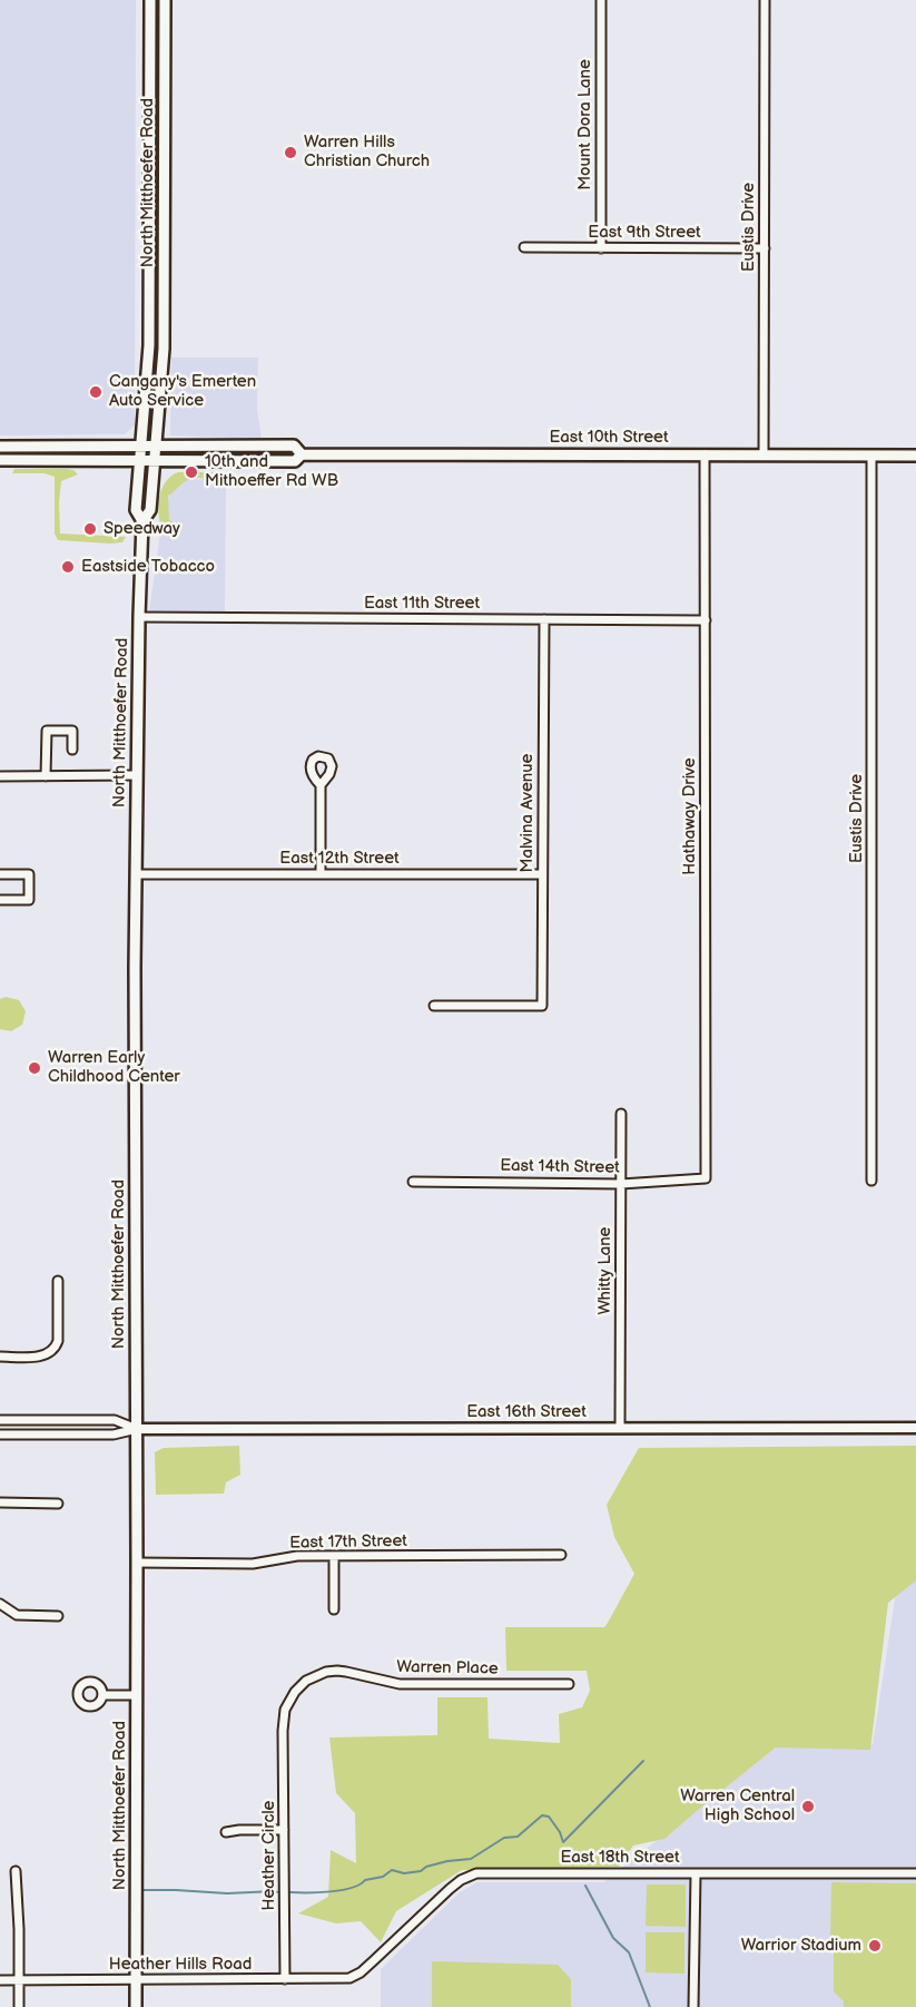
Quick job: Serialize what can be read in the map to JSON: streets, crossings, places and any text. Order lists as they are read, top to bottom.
{
  "streets": {
    "main road": ["North Mitthoefer Road", "East 10th Street"],
    "street": [
      "Mount Dora Lane",
      "Eustis Drive",
      "East 9th Street",
      "East 11th Street",
      "Malvina Avenue",
      "Hathaway Drive",
      "East 12th Street",
      "East 14th Street",
      "Whitty Lane",
      "East 16th Street",
      "East 17th Street",
      "Warren Place",
      "Heather Circle",
      "East 18th Street",
      "Heather Hills Road"
    ]
  },
  "crossings": [
    ["Mount Dora Lane", "East 9th Street"],
    ["North Mitthoefer Road", "East 10th Street"],
    ["North Mitthoefer Road", "East 11th Street"],
    ["North Mitthoefer Road", "East 12th Street"],
    ["North Mitthoefer Road", "East 16th Street"],
    ["North Mitthoefer Road", "East 17th Street"],
    ["North Mitthoefer Road", "Heather Hills Road"],
    ["Eustis Drive", "East 9th Street"],
    ["Eustis Drive", "East 10th Street"],
    ["East 10th Street", "Hathaway Drive"],
    ["East 11th Street", "Malvina Avenue"],
    ["East 11th Street", "Hathaway Drive"],
    ["Malvina Avenue", "East 12th Street"],
    ["Hathaway Drive", "East 14th Street"],
    ["East 14th Street", "Whitty Lane"],
    ["Whitty Lane", "East 16th Street"],
    ["Warren Place", "Heather Circle"],
    ["Heather Circle", "Heather Hills Road"],
    ["East 18th Street", "Heather Hills Road"]
  ],
  "places": [
    "Warren Hills Christian Church",
    "Cangany's Emerten Auto Service",
    "10th and Mithoeffer Rd WB",
    "Speedway",
    "Eastside Tobacco",
    "Warren Early Childhood Center",
    "Warren Central High School",
    "Warrior Stadium"
  ]
}
